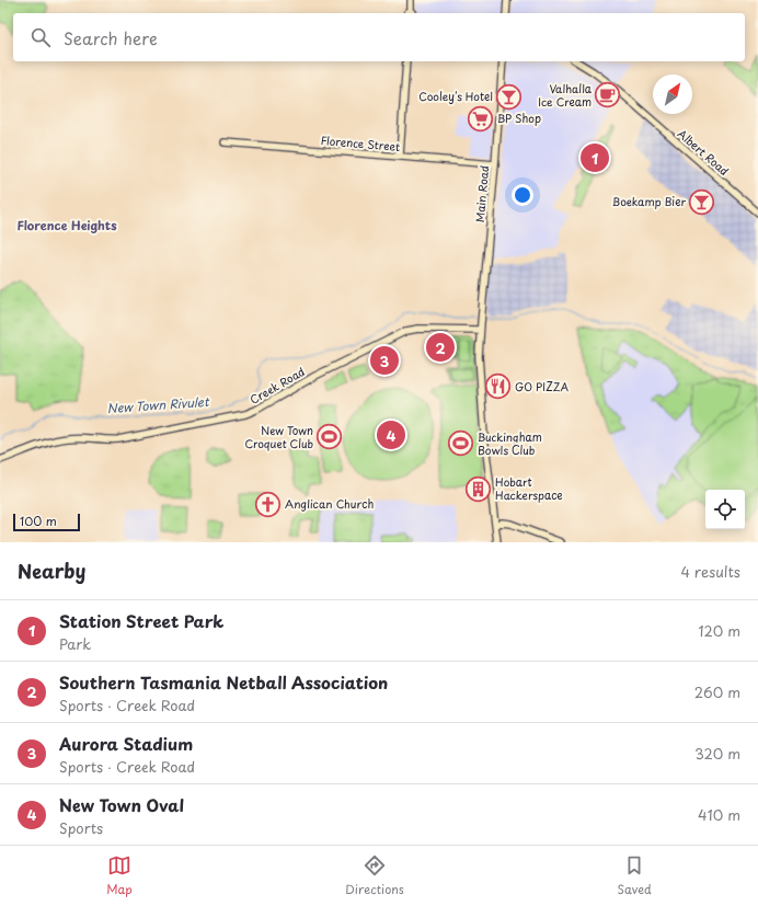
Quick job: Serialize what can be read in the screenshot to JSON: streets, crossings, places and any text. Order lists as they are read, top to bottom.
{
  "streets": {
    "street": [
      "Florence Street",
      "Albert Road",
      "Main Road",
      "Creek Road"
    ]
  },
  "crossings": [
    ["Florence Street", "Main Road"],
    ["Main Road", "Creek Road"]
  ],
  "districts": ["Florence Heights"],
  "water": ["New Town Rivulet"],
  "places": {
    "cafe": ["Valhalla Ice Cream"],
    "bar": ["Cooley's Hotel", "Boekamp Bier"],
    "supermarket": ["BP Shop"],
    "restaurant": ["GO PIZZA"],
    "sports": ["New Town Croquet Club", "Buckingham Bowls Club"],
    "building": ["Hobart Hackerspace"],
    "church": ["Anglican Church"]
  },
  "scale_bar": "100 m",
  "north": "top right",
  "page": {
    "search": "Search here",
    "pins": [
      "1",
      "2",
      "3",
      "4"
    ],
    "scale": "100 m",
    "heading": ["Nearby", "4 results"],
    "list": [
      {
        "mark": "1",
        "name": "Station Street Park",
        "note": "Park",
        "value": "120 m"
      },
      {
        "mark": "2",
        "name": "Southern Tasmania Netball Association",
        "note": "Sports · Creek Road",
        "value": "260 m"
      },
      {
        "mark": "3",
        "name": "Aurora Stadium",
        "note": "Sports · Creek Road",
        "value": "320 m"
      },
      {
        "mark": "4",
        "name": "New Town Oval",
        "note": "Sports",
        "value": "410 m"
      }
    ],
    "nav": ["Map", "Directions", "Saved"]
  }
}
